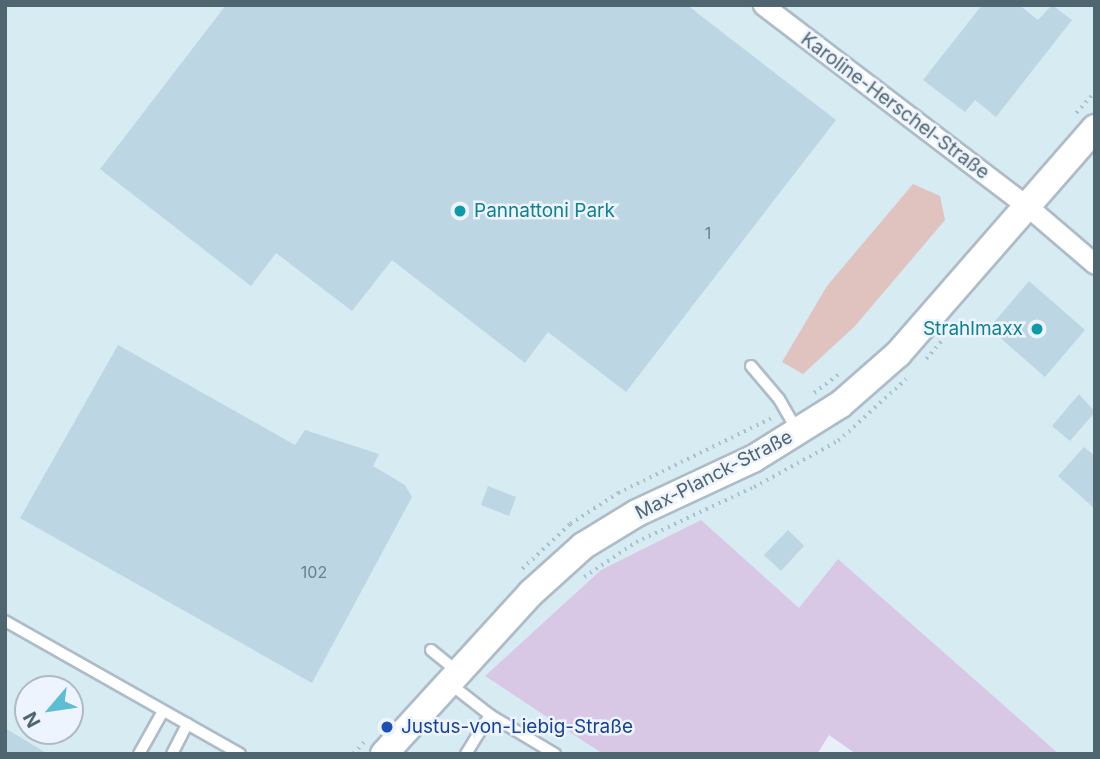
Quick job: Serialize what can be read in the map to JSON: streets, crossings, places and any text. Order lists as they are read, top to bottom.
{
  "streets": {
    "street": ["Karoline-Herschel-Straße", "Max-Planck-Straße"]
  },
  "crossings": [
    ["Karoline-Herschel-Straße", "Max-Planck-Straße"]
  ],
  "places": ["Pannattoni Park", "Strahlmaxx", "Justus-von-Liebig-Straße"],
  "house_numbers": ["1", "102"],
  "north": "bottom left"
}
